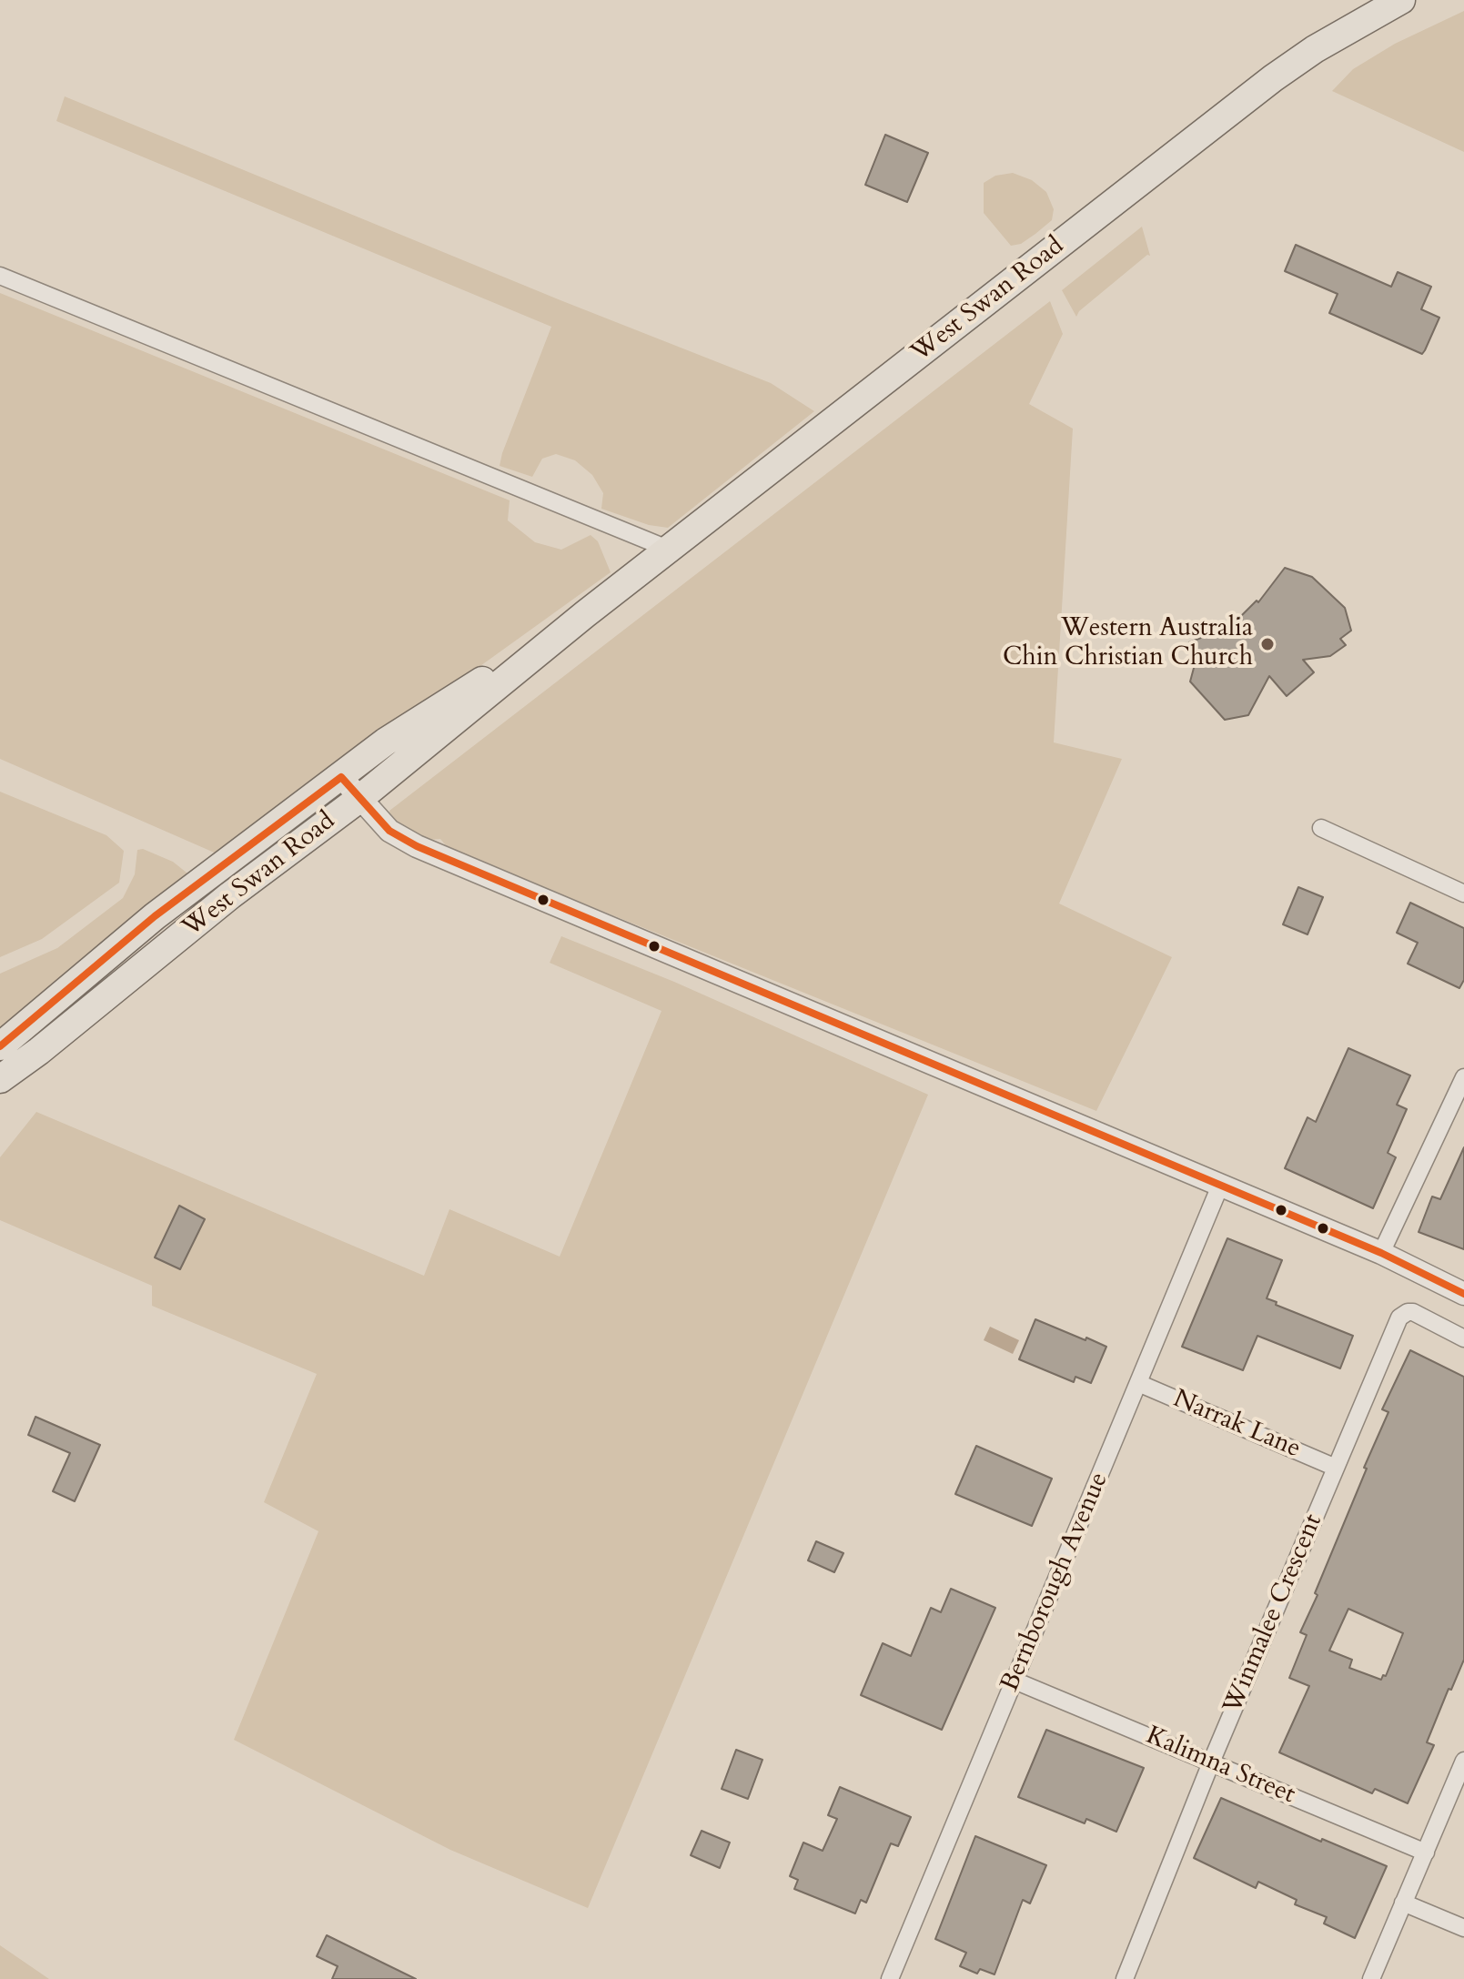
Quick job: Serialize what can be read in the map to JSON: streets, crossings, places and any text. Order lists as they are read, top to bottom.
{
  "streets": {
    "main road": ["West Swan Road"],
    "street": [
      "Narrak Lane",
      "Bernborough Avenue",
      "Winmalee Crescent",
      "Kalimna Street"
    ]
  },
  "crossings": [
    ["Narrak Lane", "Bernborough Avenue"],
    ["Narrak Lane", "Winmalee Crescent"],
    ["Bernborough Avenue", "Kalimna Street"],
    ["Winmalee Crescent", "Kalimna Street"]
  ],
  "places": ["Western Australia Chin Christian Church"]
}
